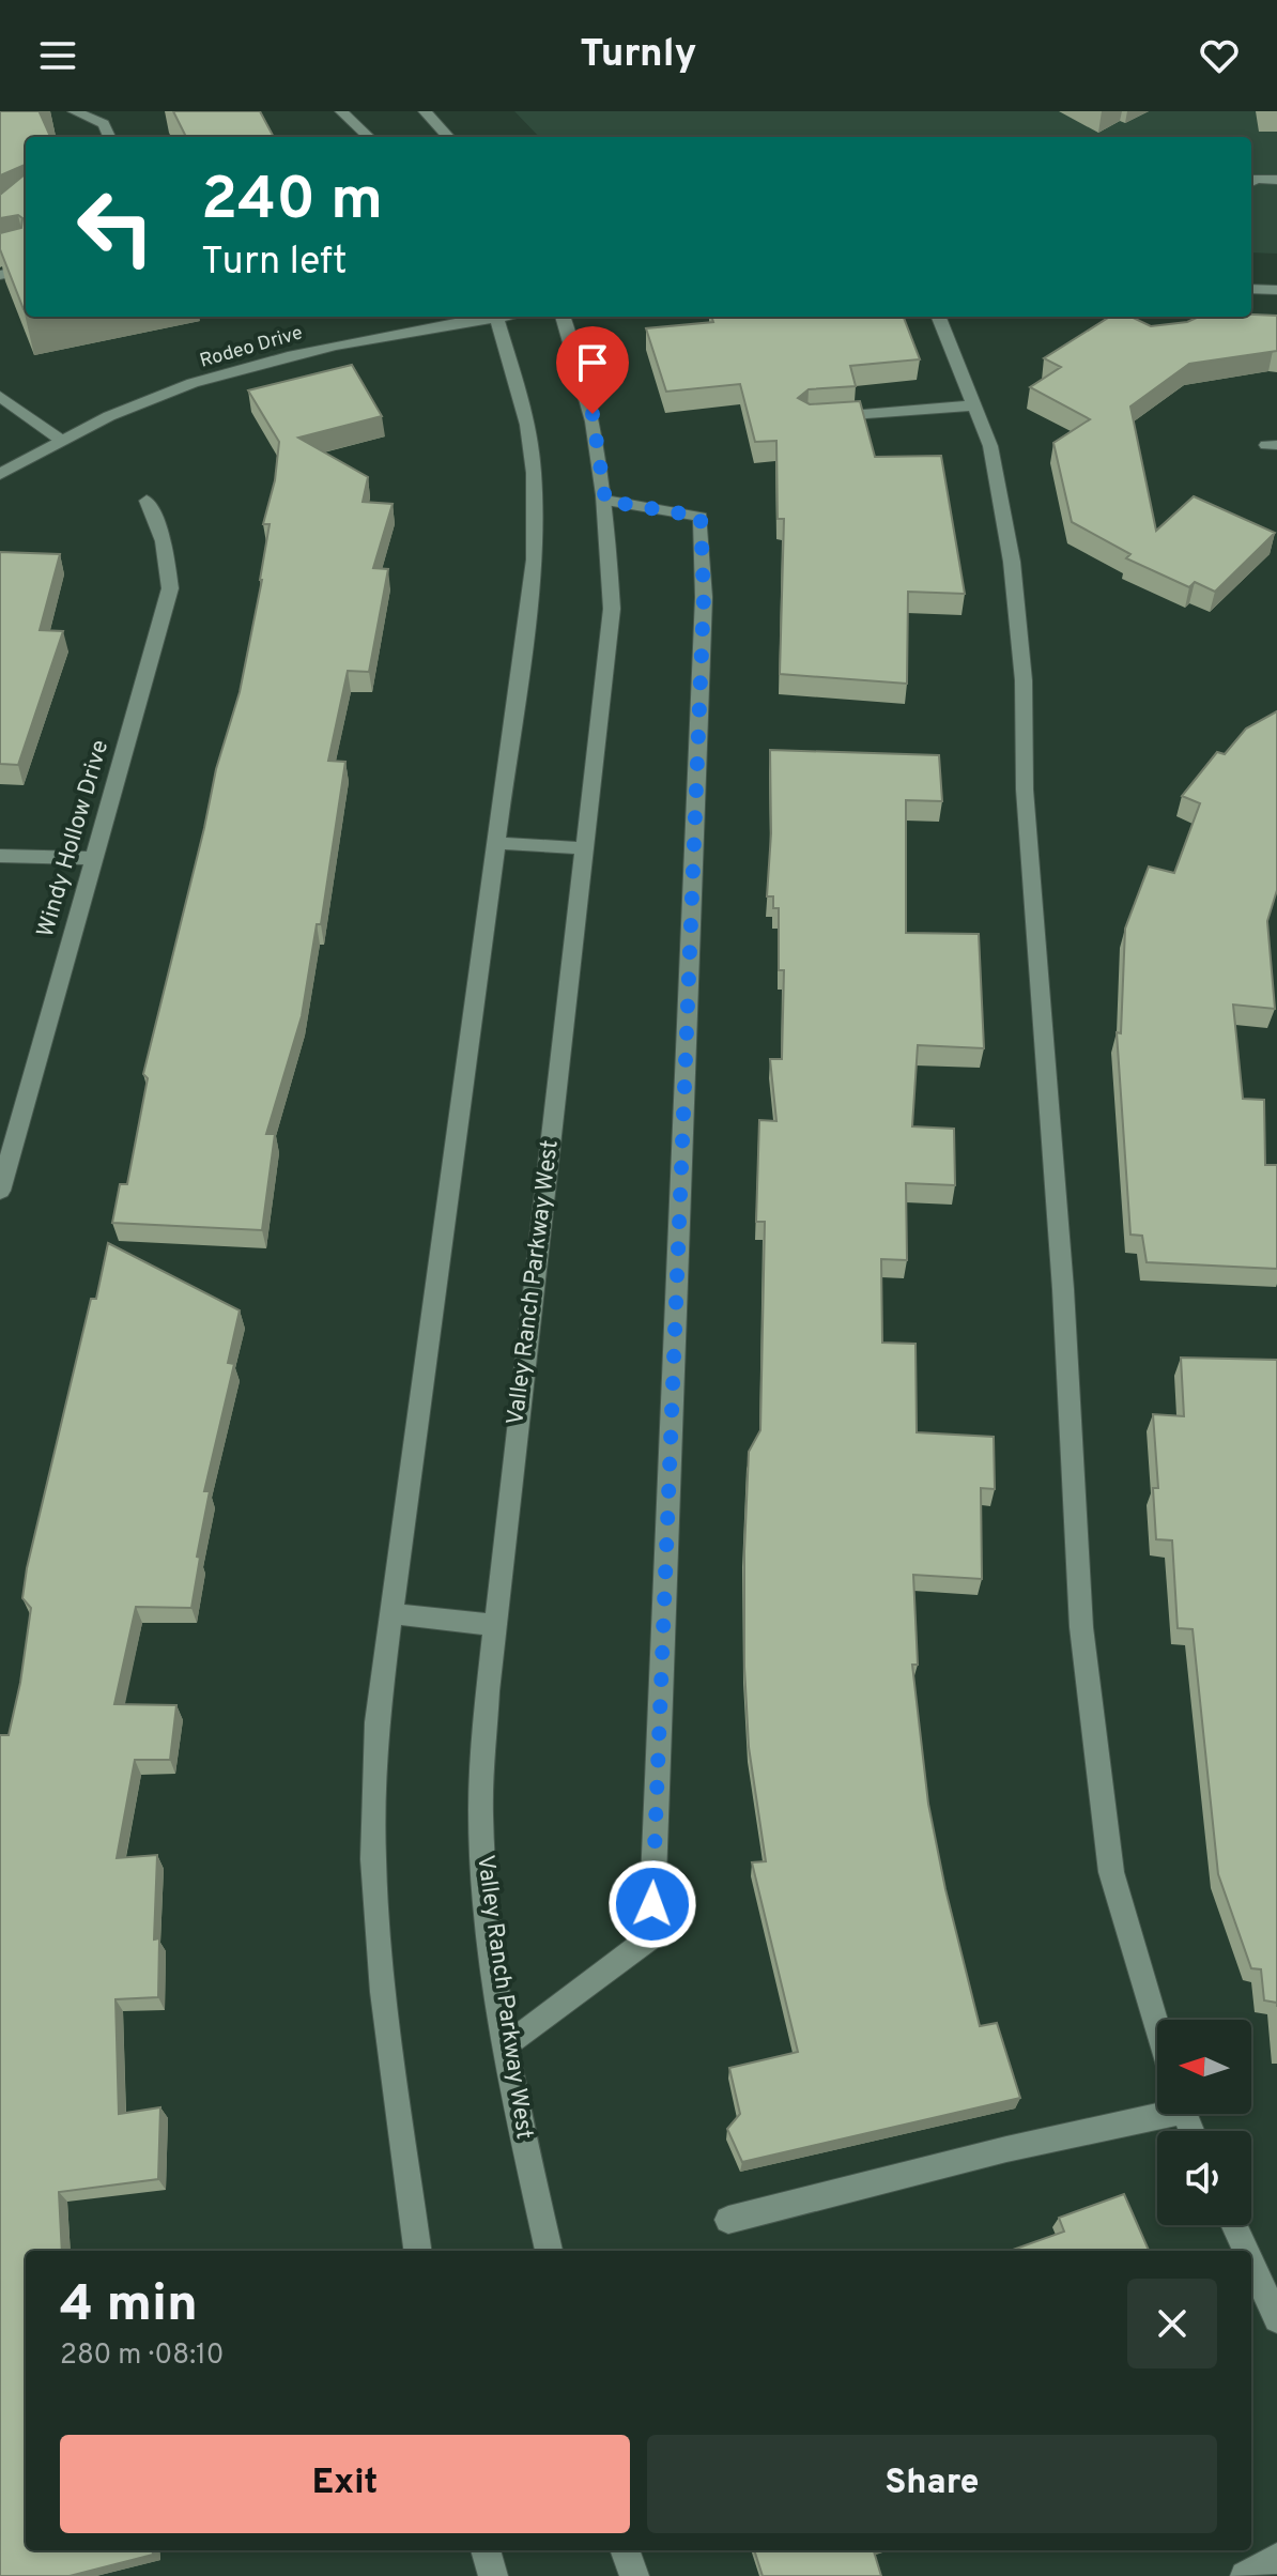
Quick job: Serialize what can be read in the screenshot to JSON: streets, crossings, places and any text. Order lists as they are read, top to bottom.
{
  "streets": {
    "main road": ["Rodeo Drive", "Windy Hollow Drive", "Valley Ranch Parkway West"]
  },
  "north": "left",
  "page": {
    "header": "Turnly",
    "turn": ["240 m", "Turn left"],
    "heading": ["4 min", "280 m · 08:10"],
    "buttons": ["Exit", "Share"]
  }
}
